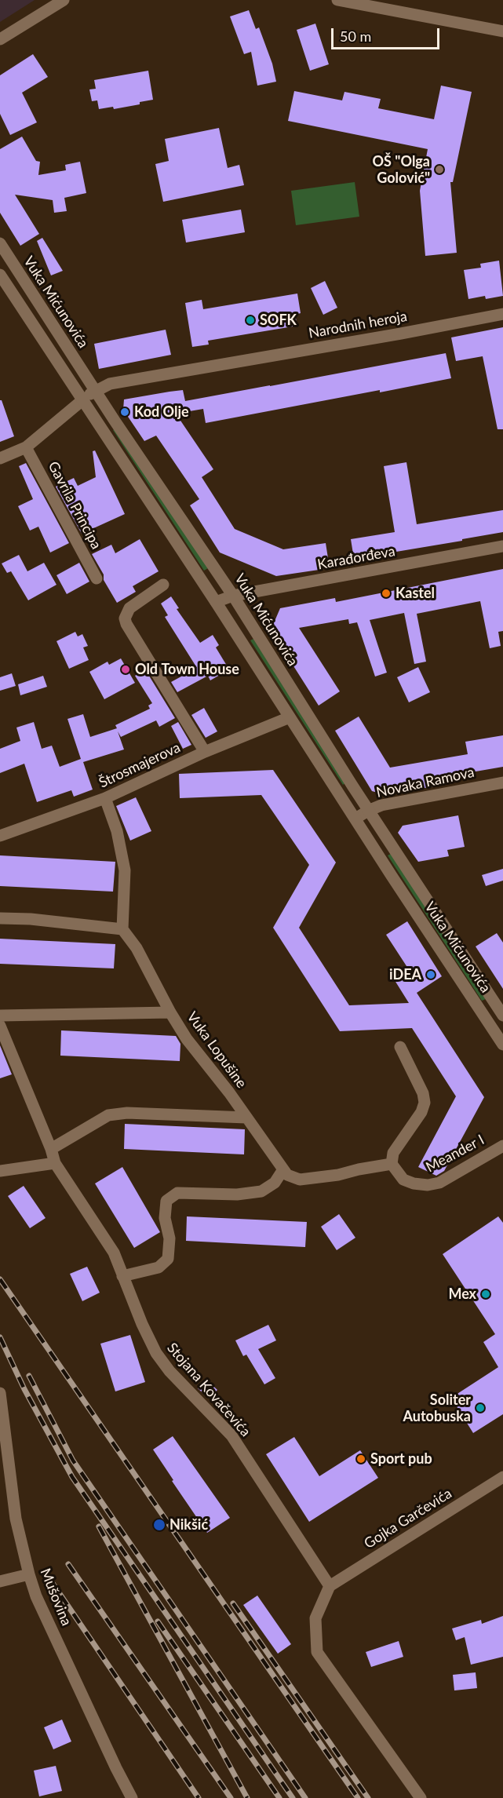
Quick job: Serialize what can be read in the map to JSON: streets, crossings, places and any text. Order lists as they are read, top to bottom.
{
  "streets": {
    "street": [
      "Vuka Mićunovića",
      "Narodnih heroja",
      "Gavrila Principa",
      "Karađorđeva",
      "Štrosmajerova",
      "Novaka Ramova",
      "Vuka Lopušine",
      "Meander I",
      "Stojana Kovačevića",
      "Gojka Garčevića",
      "Mušovina"
    ]
  },
  "crossings": [
    ["Vuka Mićunovića", "Narodnih heroja"],
    ["Vuka Mićunovića", "Karađorđeva"],
    ["Vuka Mićunovića", "Štrosmajerova"],
    ["Vuka Mićunovića", "Novaka Ramova"],
    ["Narodnih heroja", "Gavrila Principa"],
    ["Vuka Lopušine", "Meander I"],
    ["Stojana Kovačevića", "Gojka Garčevića"]
  ],
  "places": [
    "OŠ \"Olga Golović\"",
    "SOFK",
    "Kod Olje",
    "Kastel",
    "Old Town House",
    "iDEA",
    "Mex",
    "Soliter Autobuska",
    "Sport pub",
    "Nikšić"
  ],
  "scale_bar": "50 m"
}
